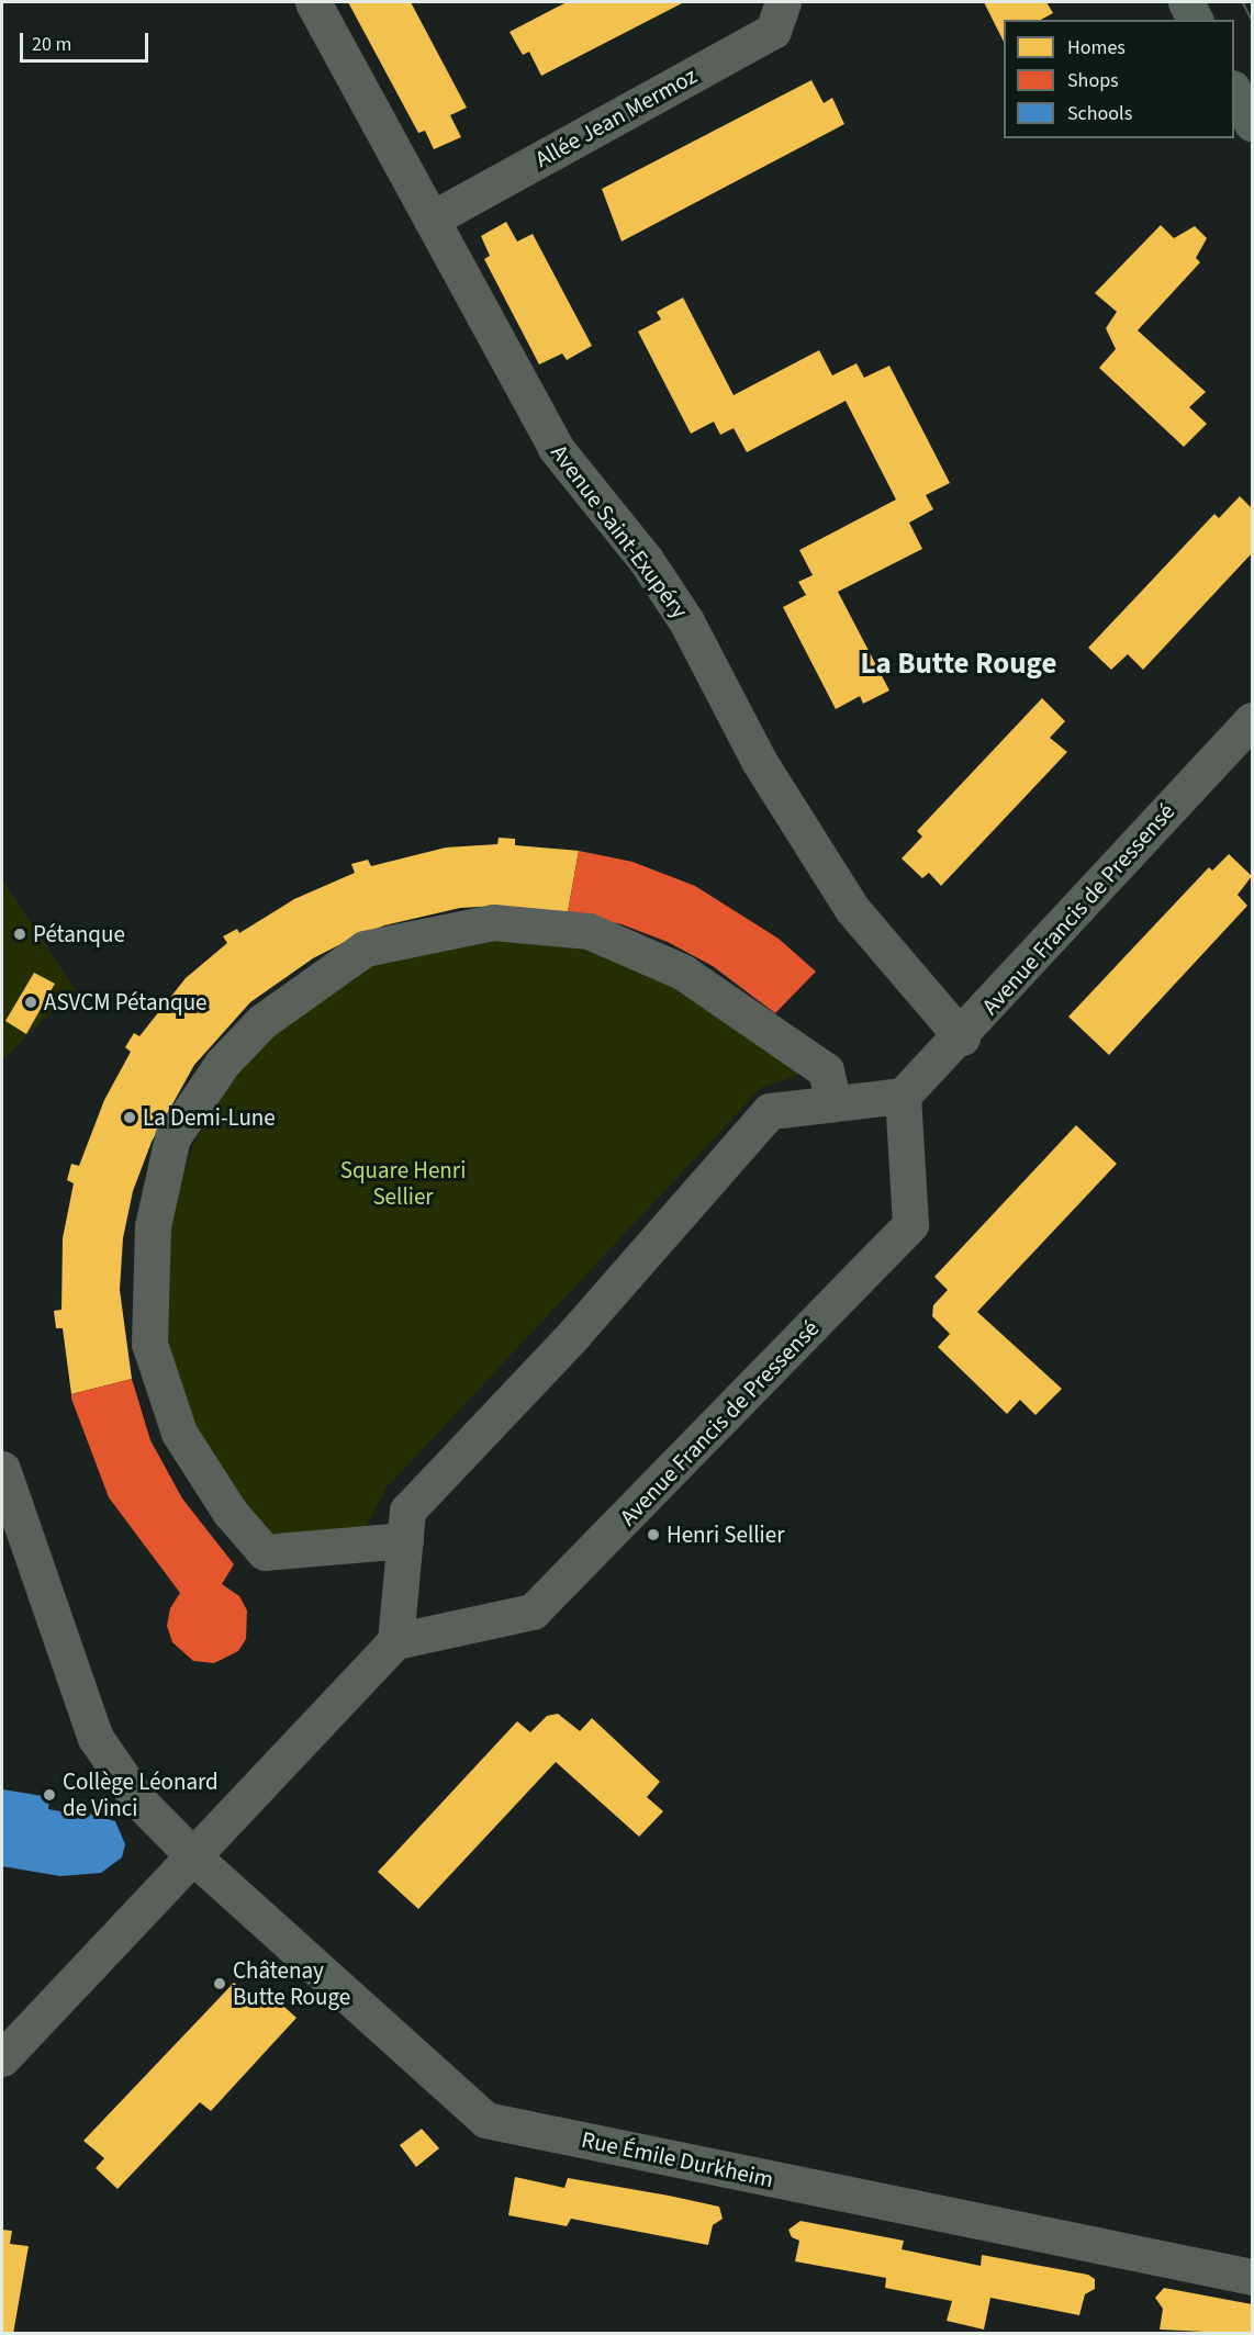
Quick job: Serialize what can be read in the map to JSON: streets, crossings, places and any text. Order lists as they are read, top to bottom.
{
  "streets": {
    "street": [
      "Allée Jean Mermoz",
      "Avenue Saint-Exupéry",
      "Avenue Francis de Pressensé",
      "Rue Émile Durkheim"
    ]
  },
  "crossings": [
    ["Allée Jean Mermoz", "Avenue Saint-Exupéry"],
    ["Avenue Saint-Exupéry", "Avenue Francis de Pressensé"]
  ],
  "districts": ["La Butte Rouge"],
  "parks": ["Square Henri Sellier"],
  "places": [
    "Pétanque",
    "ASVCM Pétanque",
    "La Demi-Lune",
    "Henri Sellier",
    "Collège Léonard de Vinci",
    "Châtenay Butte Rouge"
  ],
  "legend": ["Homes", "Shops", "Schools"],
  "scale_bar": "20 m"
}
